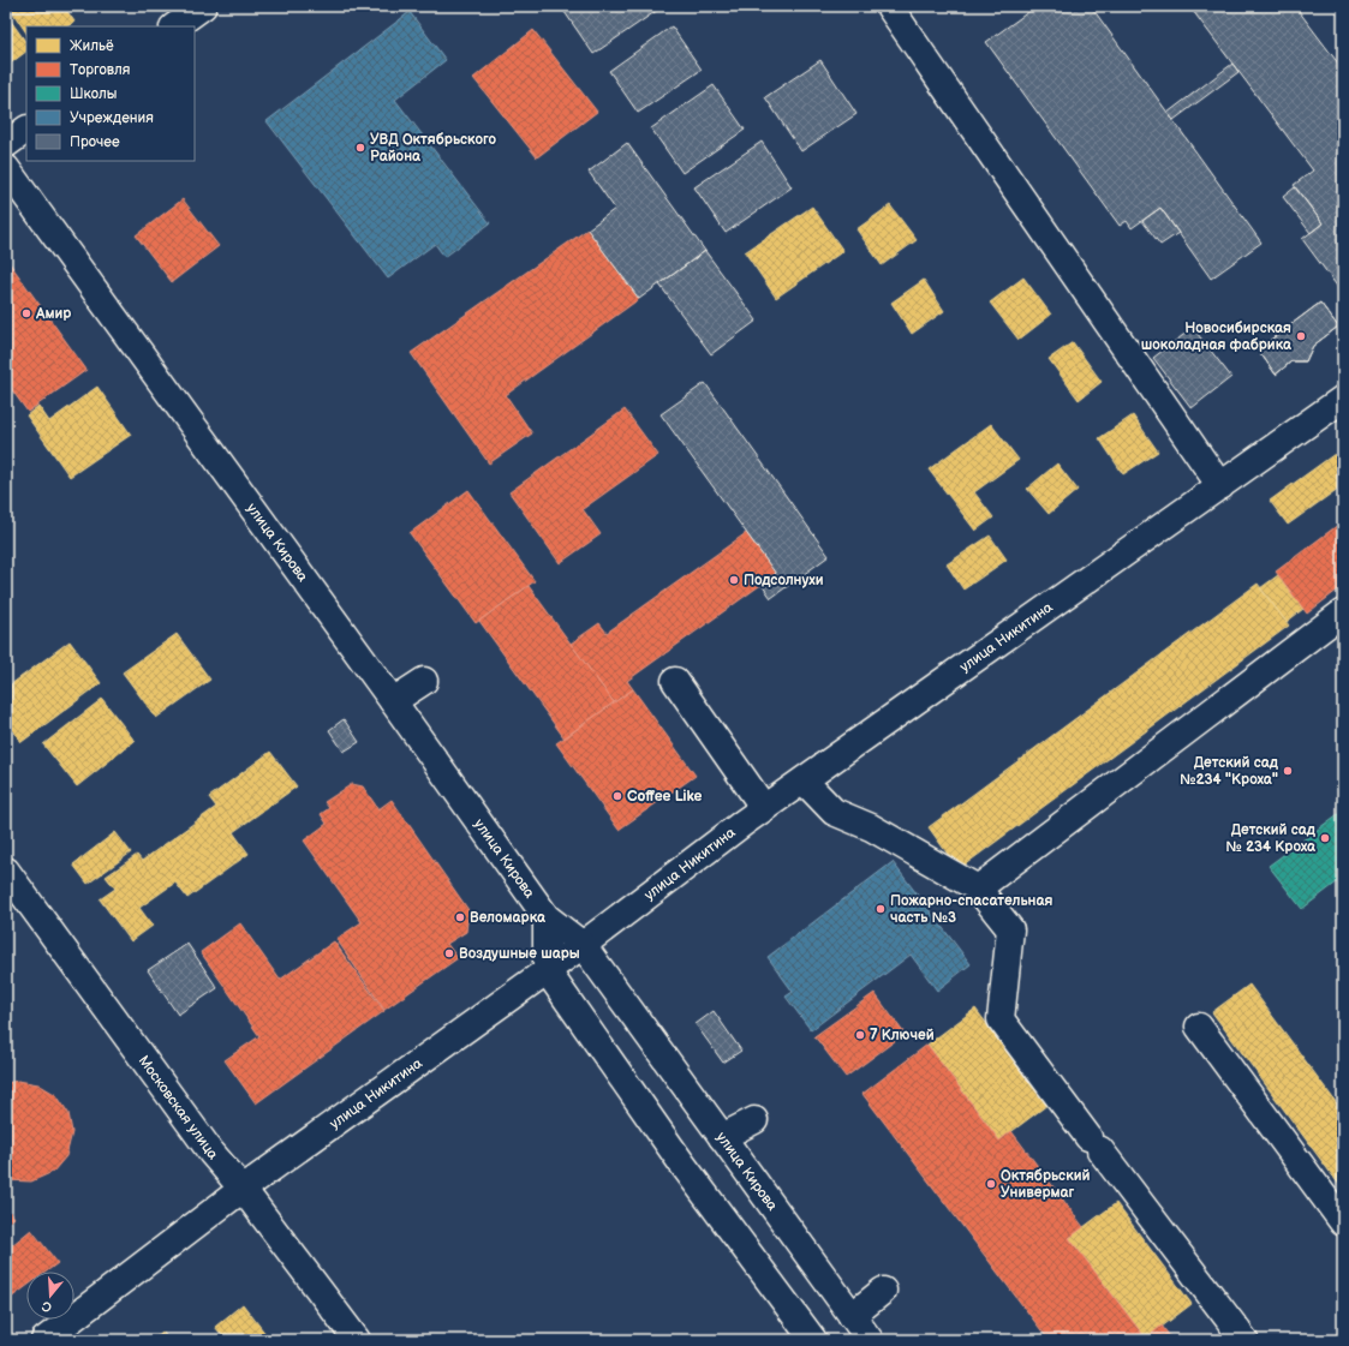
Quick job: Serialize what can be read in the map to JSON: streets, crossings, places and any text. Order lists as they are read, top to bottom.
{
  "streets": {
    "main road": ["улица Кирова", "улица Никитина", "Московская улица"]
  },
  "crossings": [
    ["улица Кирова", "улица Никитина"],
    ["улица Никитина", "Московская улица"]
  ],
  "places": [
    "УВД Октябрьского Района",
    "Амир",
    "Новосибирская шоколадная фабрика",
    "Подсолнухи",
    "Детский сад №234 \"Кроха\"",
    "Coffee Like",
    "Детский сад № 234 Кроха",
    "Пожарно-спасательная часть №3",
    "Веломарка",
    "Воздушные шары",
    "7 Ключей",
    "Октябрьский Универмаг"
  ],
  "legend": [
    "Жильё",
    "Торговля",
    "Школы",
    "Учреждения",
    "Прочее"
  ],
  "north": "bottom"
}
